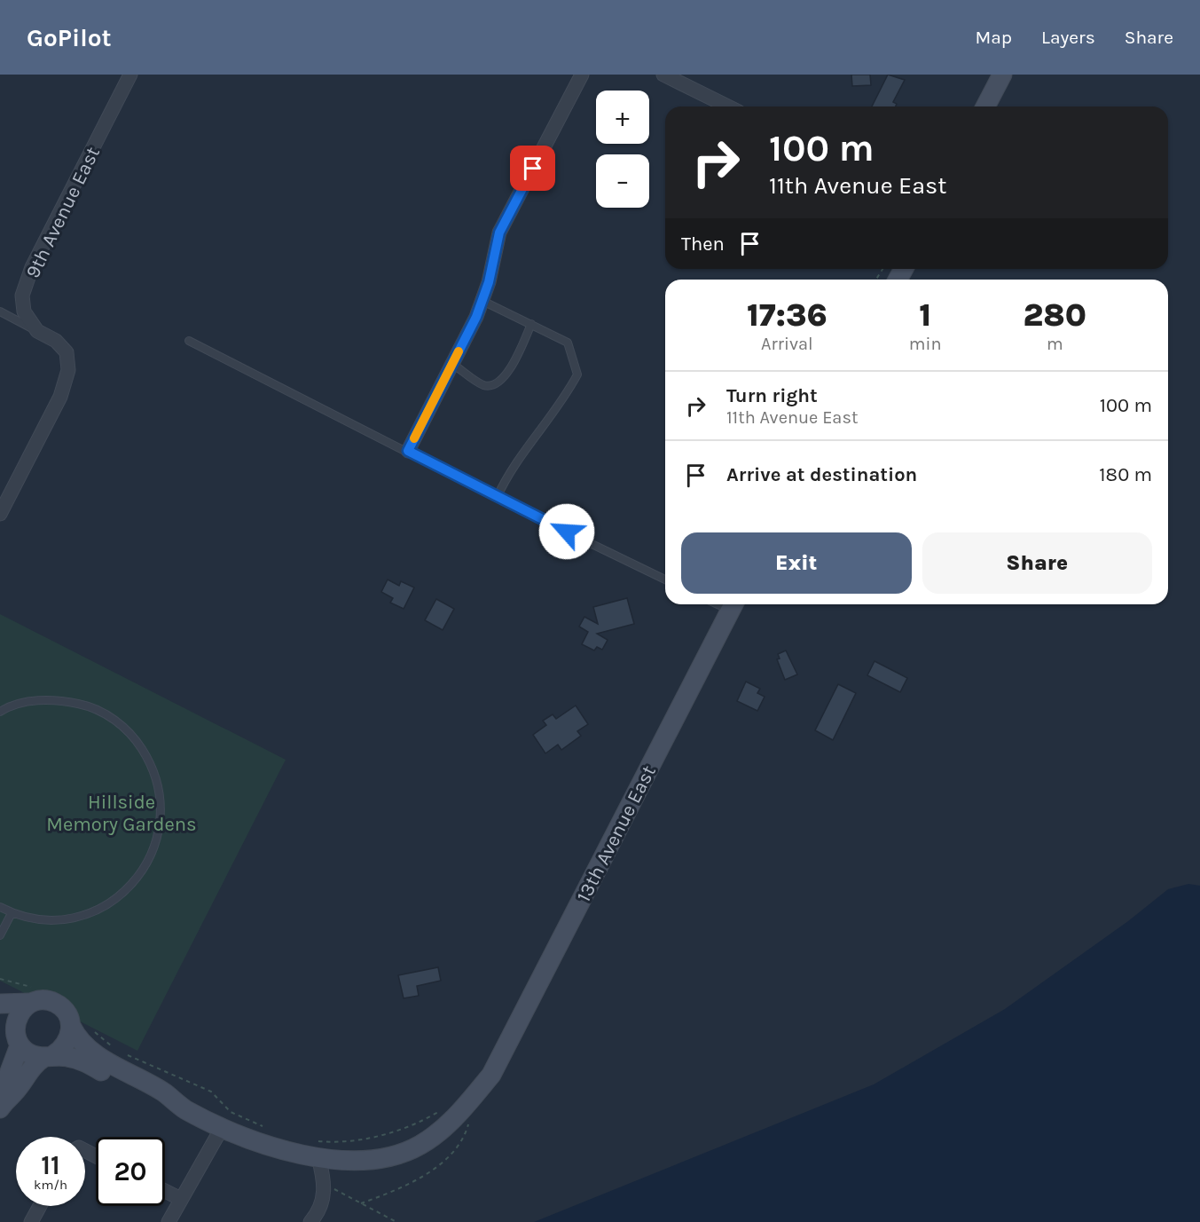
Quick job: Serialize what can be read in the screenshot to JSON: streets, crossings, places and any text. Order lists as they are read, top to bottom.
{
  "streets": {
    "main road": ["13th Avenue East"],
    "street": ["9th Avenue East"]
  },
  "parks": ["Hillside Memory Gardens"],
  "page": {
    "header": "GoPilot",
    "nav": ["Map", "Layers", "Share"],
    "map_buttons": ["+", "−"],
    "turn": ["100 m", "11th Avenue East"],
    "then": "Then",
    "eta": [
      "17:36",
      "Arrival",
      "1",
      "min",
      "280",
      "m"
    ],
    "list": [
      {
        "name": "Turn right",
        "note": "11th Avenue East",
        "value": "100 m"
      },
      {
        "name": "Arrive at destination",
        "value": "180 m"
      }
    ],
    "buttons": ["Exit", "Share"],
    "speed": "11 km/h",
    "limit": "20"
  }
}
